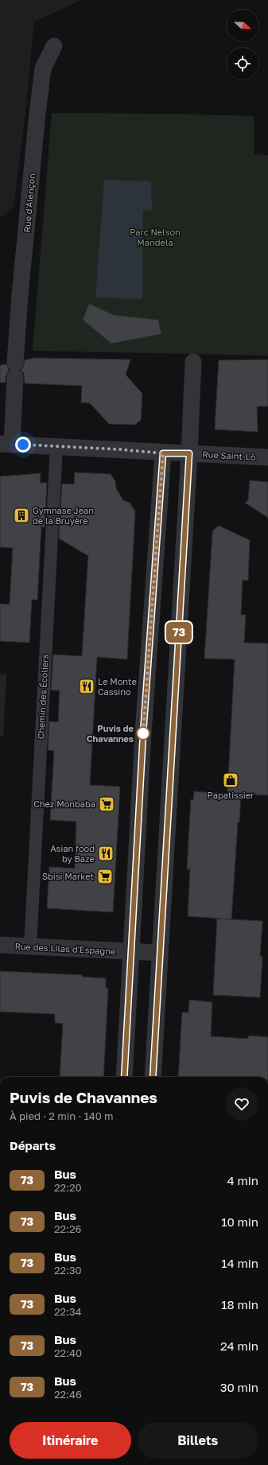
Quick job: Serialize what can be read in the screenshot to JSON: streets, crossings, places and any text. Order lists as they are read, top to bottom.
{
  "streets": {
    "street": [
      "Rue d'Alençon",
      "Rue Saint-Lô",
      "Chemin des Écoliers",
      "Rue des Lilas d'Espagne"
    ]
  },
  "crossings": [
    ["Rue d'Alençon", "Rue Saint-Lô"],
    ["Rue Saint-Lô", "Chemin des Écoliers"],
    ["Chemin des Écoliers", "Rue des Lilas d'Espagne"]
  ],
  "parks": ["Parc Nelson Mandela"],
  "places": {
    "building": ["Gymnase Jean de la Bruyère"],
    "restaurant": ["Le Monte Cassino", "Asian food by Baze"],
    "other": ["Puvis de Chavannes"],
    "shop": ["Papatissier"],
    "supermarket": ["Chez Monbaba", "Sbisi Market"]
  },
  "lines": ["bus line 73"],
  "north": "right",
  "page": {
    "on_map": "73",
    "heading": [
      ["Puvis de Chavannes", "À pied · 2 min · 140 m"],
      "Départs"
    ],
    "list": [
      {
        "mark": "73",
        "name": "Bus",
        "note": "22:20",
        "value": "4 min"
      },
      {
        "mark": "73",
        "name": "Bus",
        "note": "22:26",
        "value": "10 min"
      },
      {
        "mark": "73",
        "name": "Bus",
        "note": "22:30",
        "value": "14 min"
      },
      {
        "mark": "73",
        "name": "Bus",
        "note": "22:34",
        "value": "18 min"
      },
      {
        "mark": "73",
        "name": "Bus",
        "note": "22:40",
        "value": "24 min"
      },
      {
        "mark": "73",
        "name": "Bus",
        "note": "22:46",
        "value": "30 min"
      }
    ],
    "buttons": ["Itinéraire", "Billets"]
  }
}
